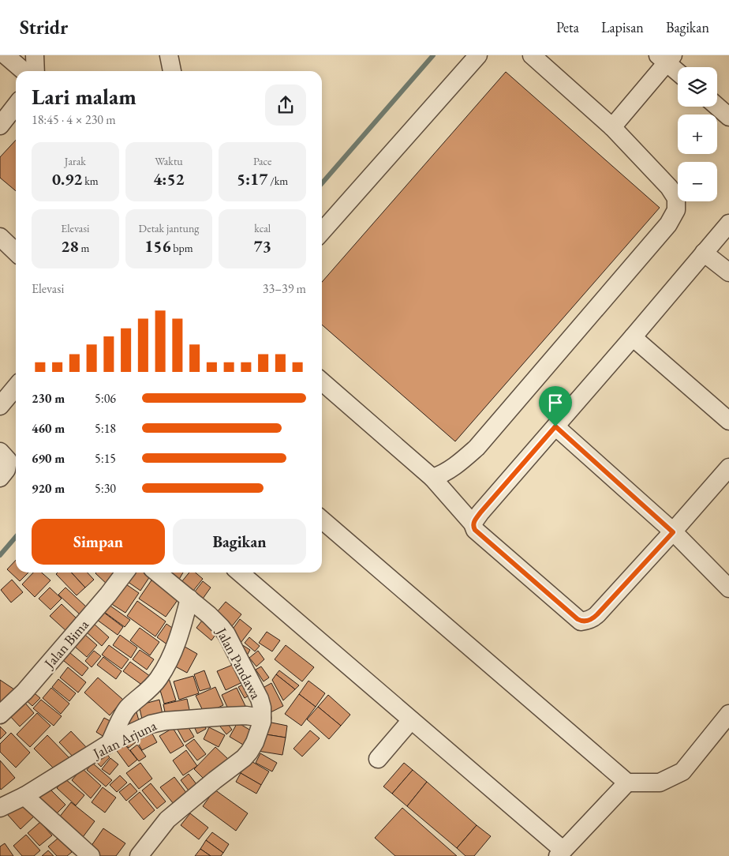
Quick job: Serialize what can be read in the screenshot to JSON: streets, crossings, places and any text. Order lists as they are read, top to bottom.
{
  "streets": {
    "street": ["Jalan Bima", "Jalan Pandawa", "Jalan Arjuna"]
  },
  "crossings": [
    ["Jalan Pandawa", "Jalan Arjuna"]
  ],
  "page": {
    "header": "Stridr",
    "nav": ["Peta", "Lapisan", "Bagikan"],
    "map_buttons": ["+", "−"],
    "heading": ["Lari malam", "18:45 · 4 × 230 m"],
    "stats": [
      ["Jarak", "0.92 km"],
      ["Waktu", "4:52"],
      ["Pace", "5:17 /km"],
      ["Elevasi", "28 m"],
      ["Detak jantung", "156 bpm"],
      ["kcal", "73"]
    ],
    "chart": ["Elevasi", "33–39 m"],
    "list": [
      {
        "name": "230 m",
        "note": "5:06"
      },
      {
        "name": "460 m",
        "note": "5:18"
      },
      {
        "name": "690 m",
        "note": "5:15"
      },
      {
        "name": "920 m",
        "note": "5:30"
      }
    ],
    "buttons": ["Simpan", "Bagikan"]
  }
}
